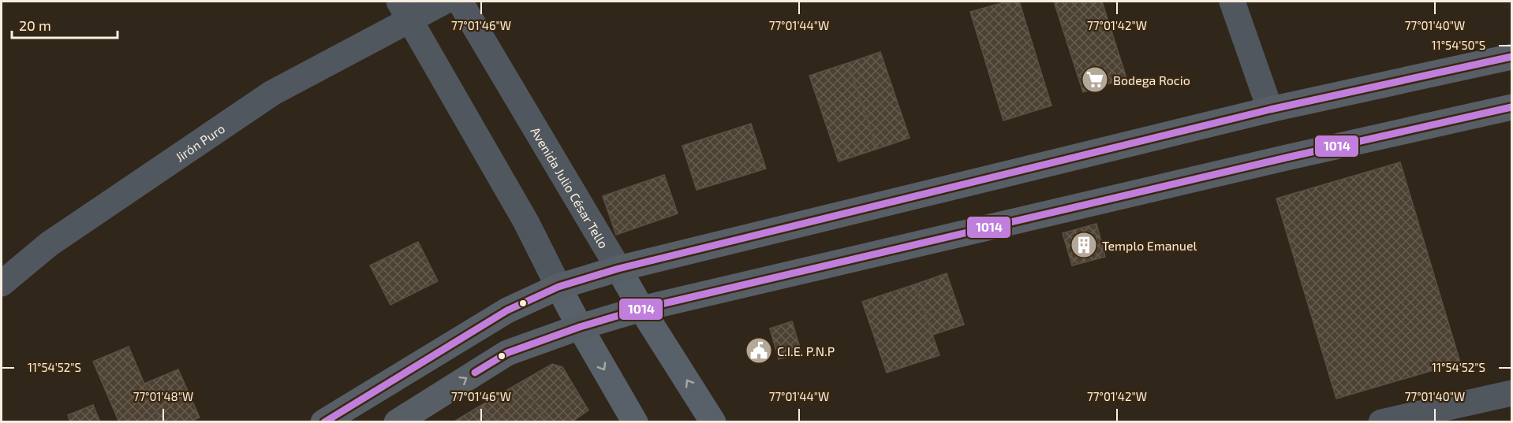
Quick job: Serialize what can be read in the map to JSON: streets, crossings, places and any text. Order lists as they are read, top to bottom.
{
  "streets": {
    "street": ["Jirón Puro", "Avenida Julio César Tello"]
  },
  "places": {
    "supermarket": ["Bodega Rocio"],
    "building": ["Templo Emanuel"],
    "public building": ["C.I.E. P.N.P"]
  },
  "lines": ["transit line 1014"],
  "scale_bar": "20 m",
  "coordinates": [
    "77°01'46\"W",
    "77°01'44\"W",
    "77°01'42\"W",
    "77°01'40\"W",
    "11°54'50\"S",
    "11°54'52\"S",
    "77°01'48\"W"
  ]
}
